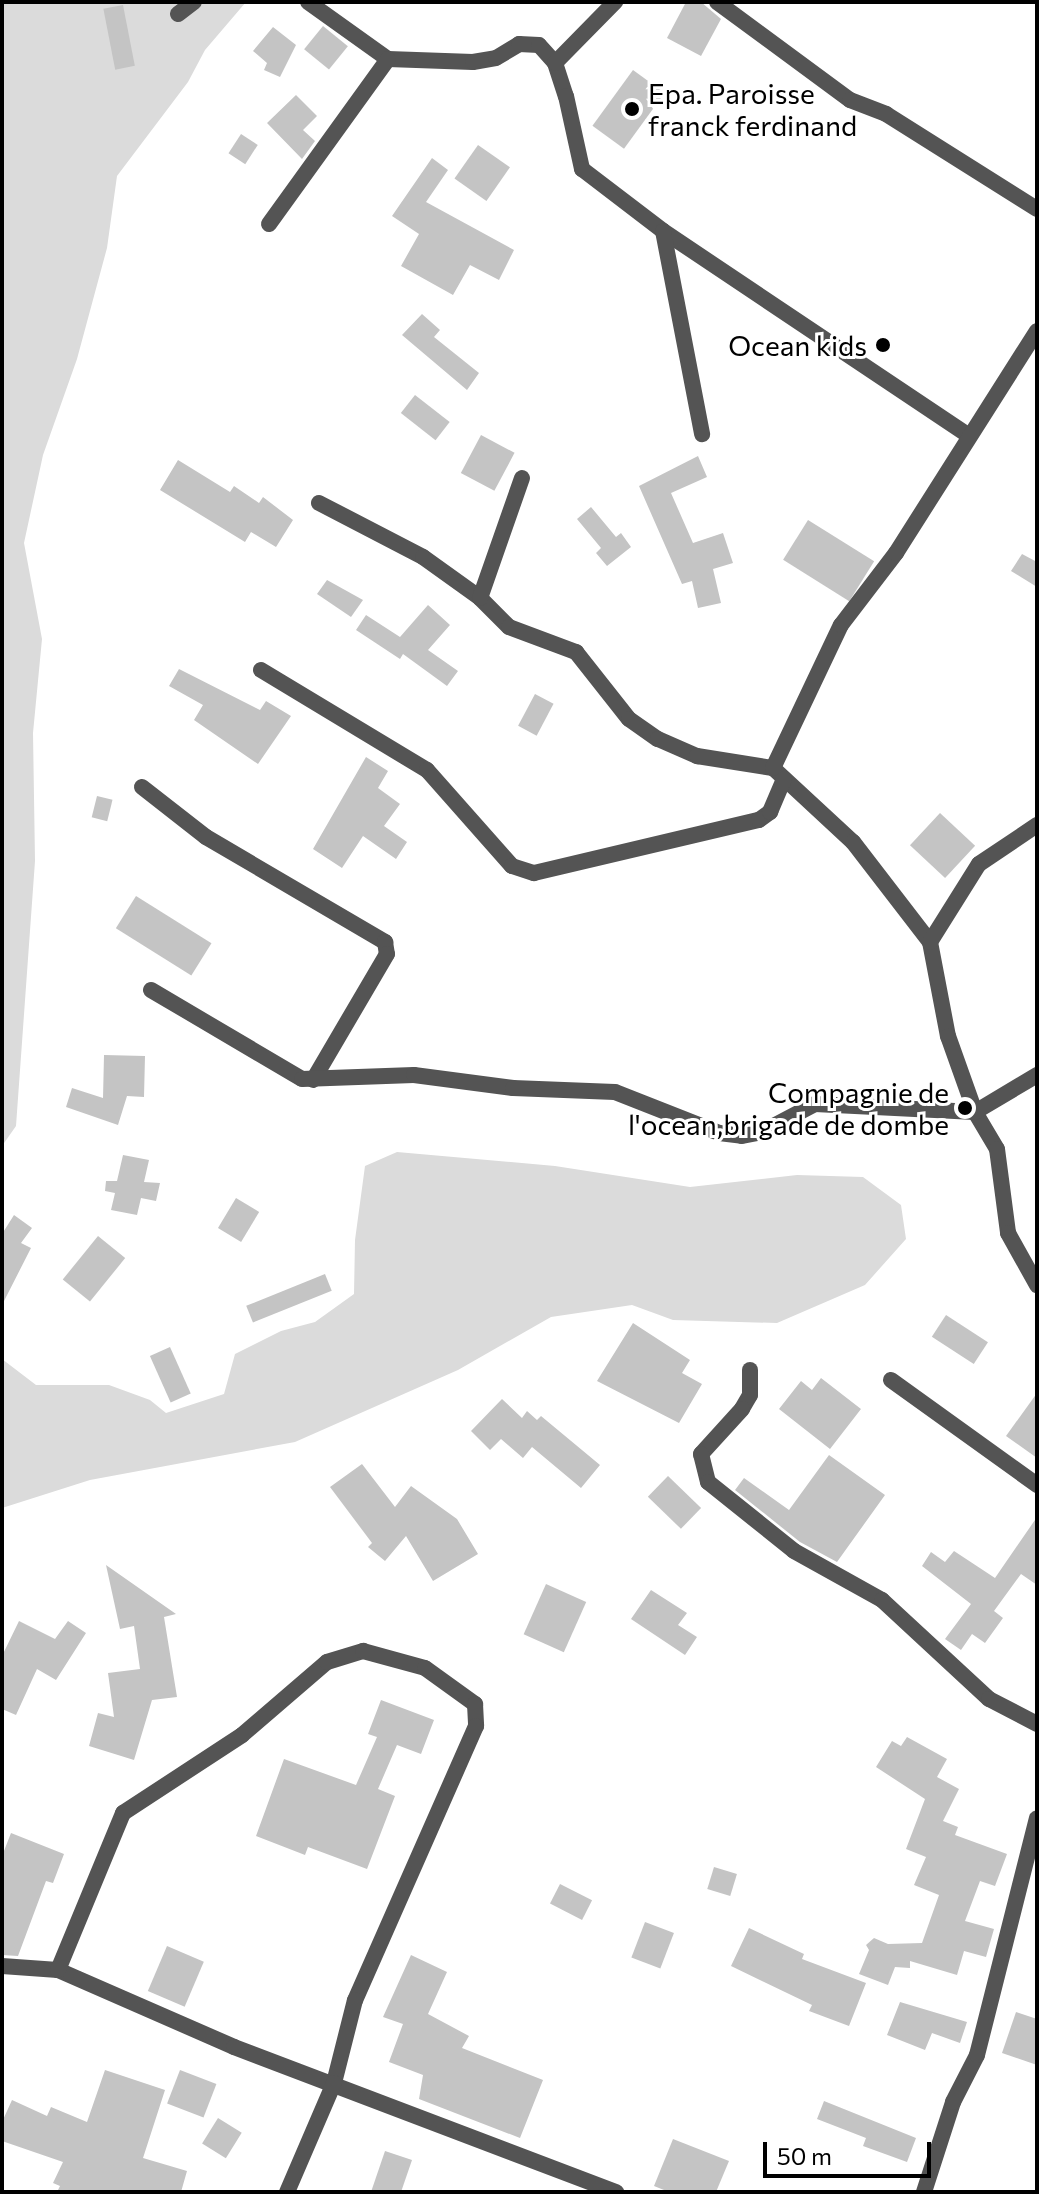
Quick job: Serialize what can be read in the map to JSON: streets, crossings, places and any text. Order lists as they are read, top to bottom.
{
  "places": ["Epa. Paroisse franck ferdinand", "Ocean kids", "Compagnie de l'ocean,brigade de dombe"],
  "scale_bar": "50 m"
}
